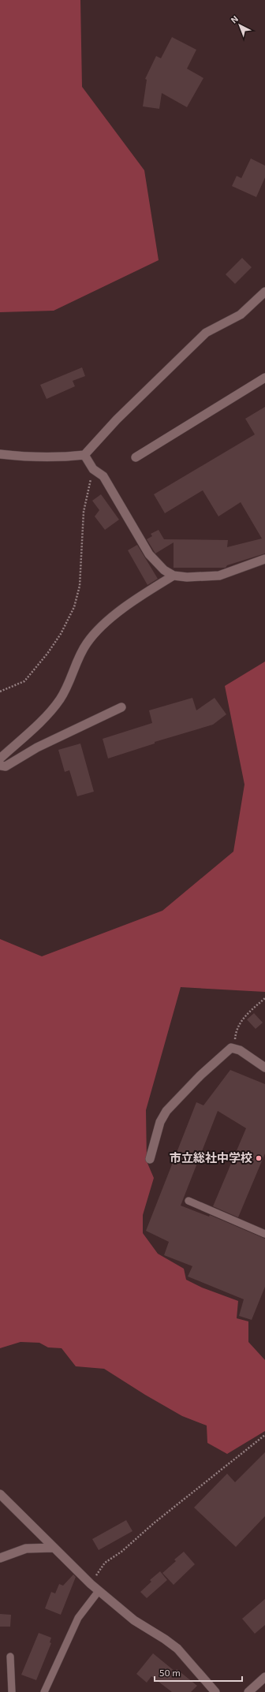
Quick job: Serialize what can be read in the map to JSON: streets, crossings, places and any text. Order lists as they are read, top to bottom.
{
  "places": ["市立総社中学校"],
  "scale_bar": "50 m",
  "north": "top left"
}
